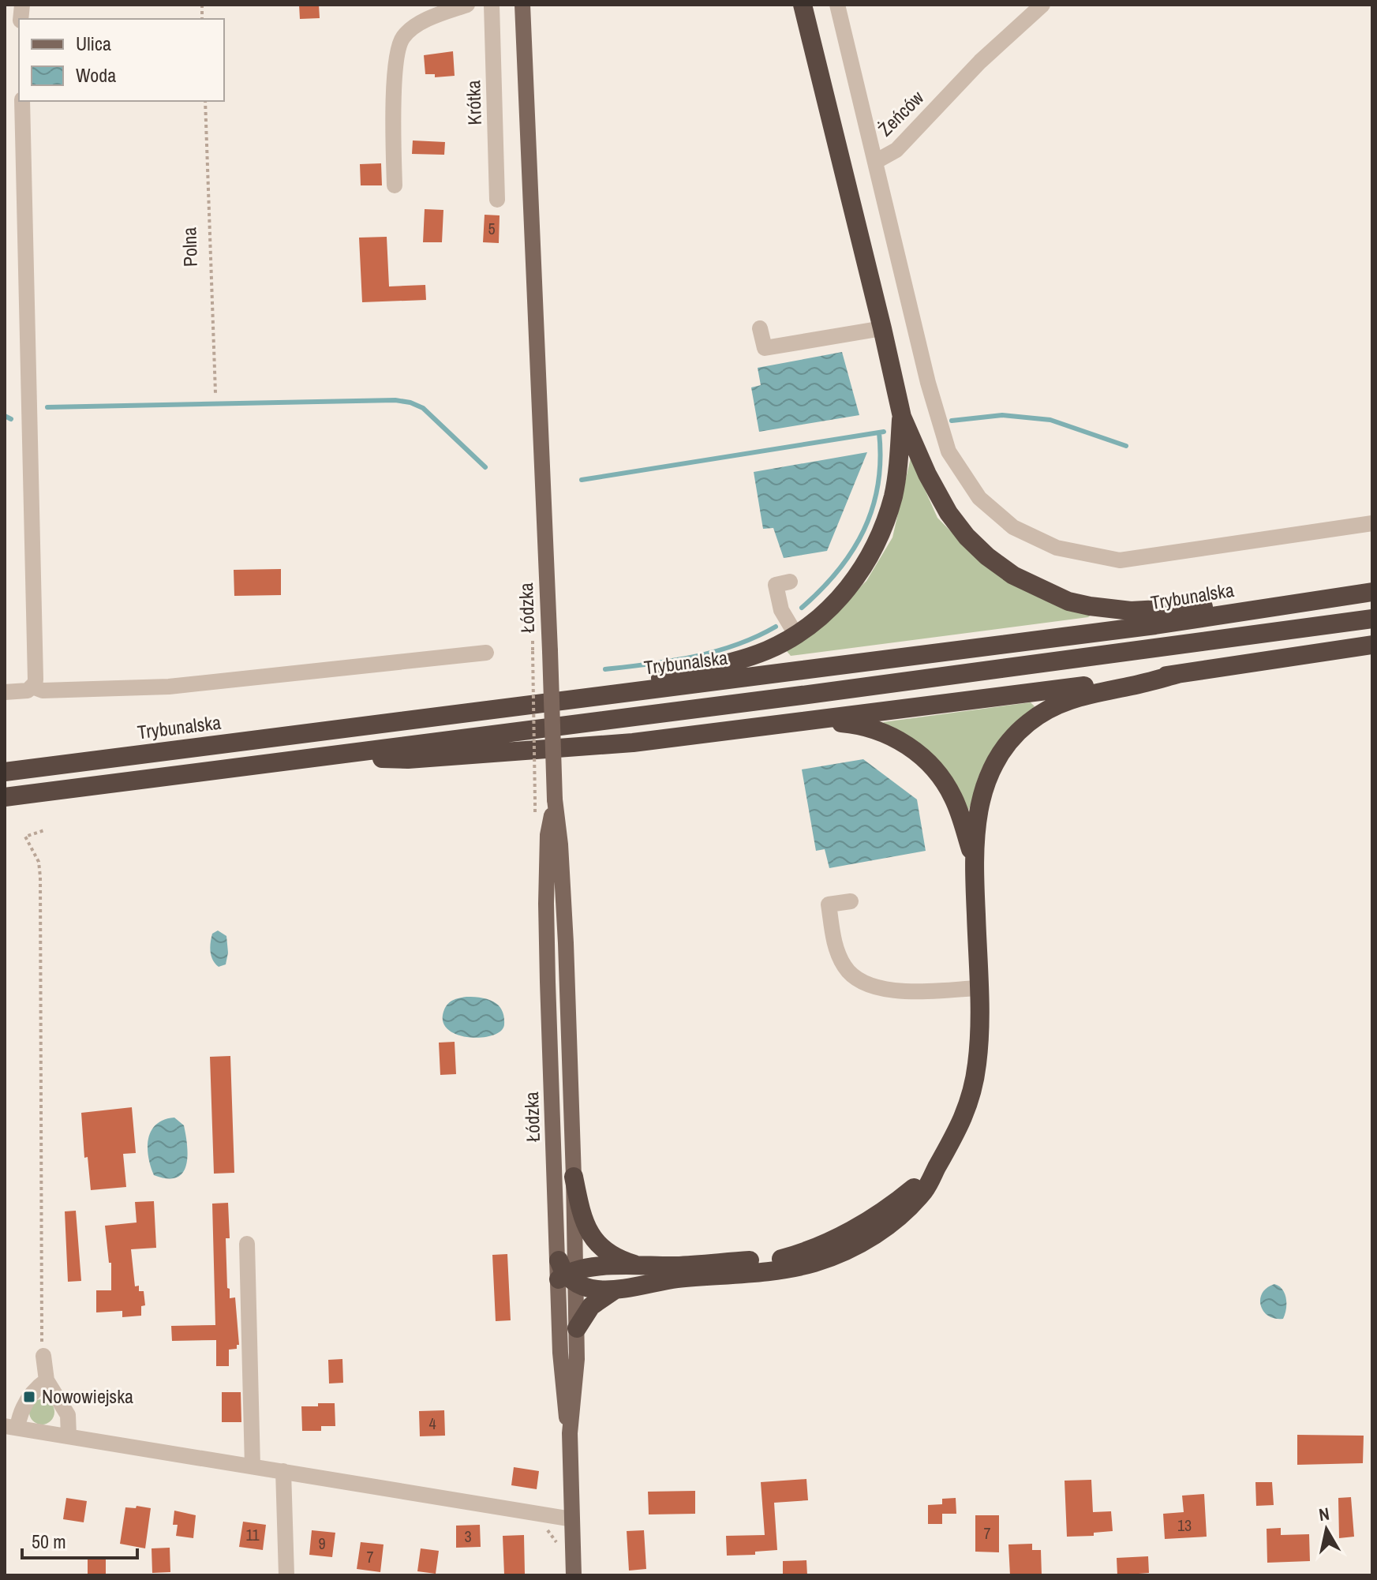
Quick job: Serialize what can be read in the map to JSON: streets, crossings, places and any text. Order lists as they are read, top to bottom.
{
  "streets": {
    "highway": ["Trybunalska"],
    "main road": ["Łódzka"],
    "street": ["Krótka", "Żeńców"],
    "path": ["Polna"]
  },
  "places": {
    "transit": ["Nowowiejska"]
  },
  "house_numbers": [
    "5",
    "4",
    "13",
    "7",
    "11",
    "3",
    "9",
    "7"
  ],
  "legend": ["Ulica", "Woda"],
  "scale_bar": "50 m",
  "north": "top"
}
